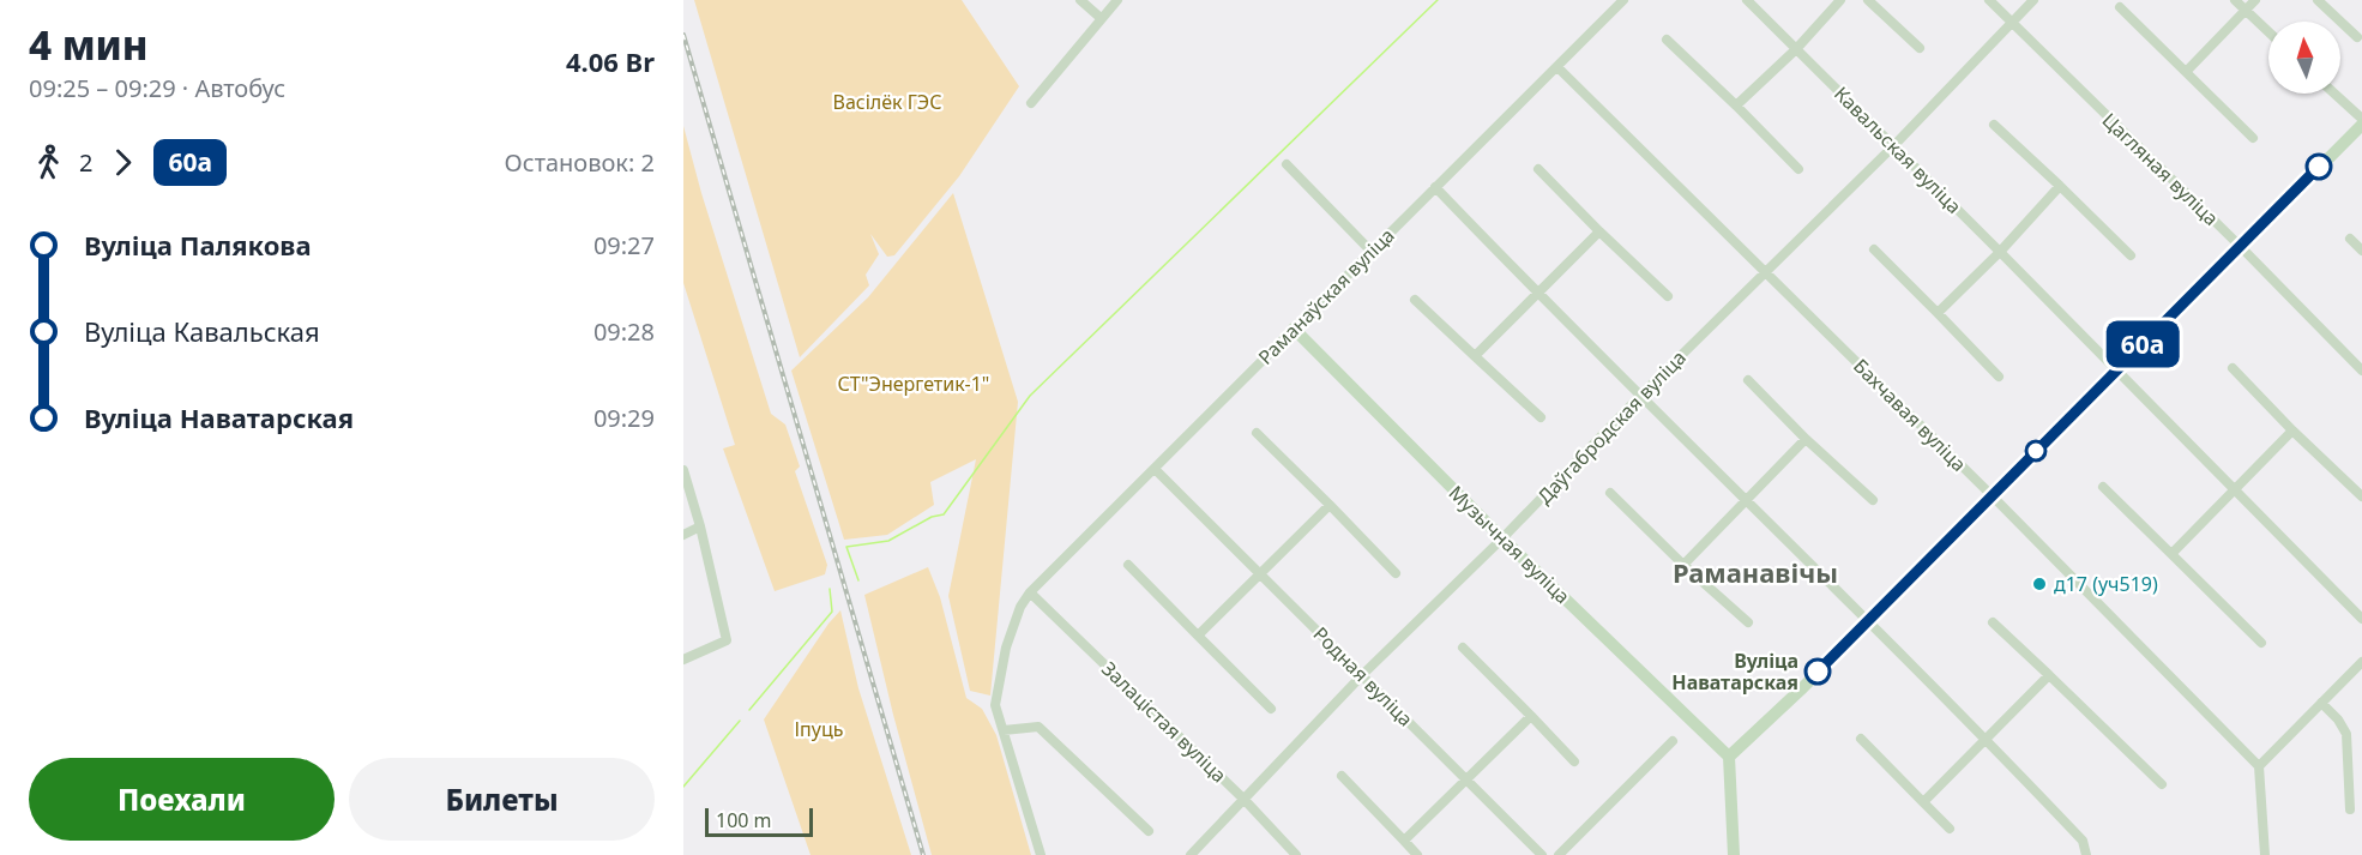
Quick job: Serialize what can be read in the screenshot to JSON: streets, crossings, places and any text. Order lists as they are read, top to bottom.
{
  "streets": {
    "street": [
      "Кавальская вуліца",
      "Цагляная вуліца",
      "Раманаўская вуліца",
      "Бахчавая вуліца",
      "Даўгабродская вуліца",
      "Музычная вуліца",
      "Родная вуліца",
      "Залацістая вуліца"
    ]
  },
  "crossings": [
    ["Кавальская вуліца", "Даўгабродская вуліца"],
    ["Цагляная вуліца", "Даўгабродская вуліца"],
    ["Раманаўская вуліца", "Бахчавая вуліца"],
    ["Раманаўская вуліца", "Музычная вуліца"],
    ["Раманаўская вуліца", "Родная вуліца"],
    ["Раманаўская вуліца", "Залацістая вуліца"],
    ["Бахчавая вуліца", "Даўгабродская вуліца"],
    ["Даўгабродская вуліца", "Музычная вуліца"],
    ["Даўгабродская вуліца", "Родная вуліца"],
    ["Даўгабродская вуліца", "Залацістая вуліца"]
  ],
  "districts": ["Раманавічы"],
  "parks": ["Васілёк ГЭС", "СТ\"Энергетик-1\"", "Іпуць"],
  "places": ["д17 (уч519)", "Вуліца Наватарская"],
  "lines": ["bus line 60а"],
  "scale_bar": "100 m",
  "north": "top",
  "page": {
    "heading": ["4 мин", "09:25 – 09:29 · Автобус", "4.06 Br"],
    "on_map": "60а",
    "legs": ["2", "60а", "Остановок: 2"],
    "list": [
      {
        "name": "Вуліца Палякова",
        "value": "09:27"
      },
      {
        "name": "Вуліца Кавальская",
        "value": "09:28"
      },
      {
        "name": "Вуліца Наватарская",
        "value": "09:29"
      }
    ],
    "buttons": ["Поехали", "Билеты"],
    "scale": "100 m"
  }
}
